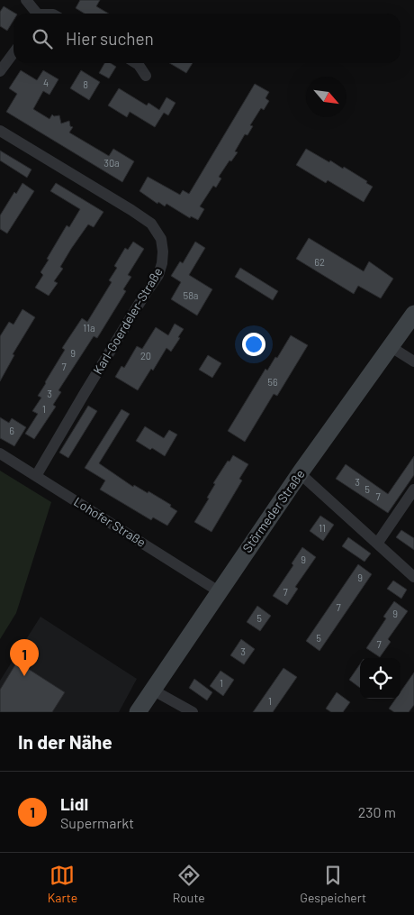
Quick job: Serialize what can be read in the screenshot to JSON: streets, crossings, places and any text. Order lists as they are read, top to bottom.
{
  "streets": {
    "main road": ["Störmeder Straße"],
    "street": ["Karl-Goerdeler-Straße", "Lohofer Straße"]
  },
  "crossings": [
    ["Karl-Goerdeler-Straße", "Lohofer Straße"],
    ["Störmeder Straße", "Lohofer Straße"]
  ],
  "house_numbers": [
    "4",
    "8",
    "30a",
    "62",
    "58a",
    "11a",
    "9",
    "20",
    "7",
    "56",
    "3",
    "1",
    "6",
    "3",
    "5",
    "7",
    "11",
    "9",
    "9",
    "7",
    "7",
    "9",
    "5",
    "5",
    "7",
    "3",
    "1",
    "1"
  ],
  "north": "bottom right",
  "page": {
    "search": "Hier suchen",
    "pins": "1",
    "heading": "In der Nähe",
    "list": [
      {
        "mark": "1",
        "name": "Lidl",
        "note": "Supermarkt",
        "value": "230 m"
      }
    ],
    "nav": ["Karte", "Route", "Gespeichert"]
  }
}
